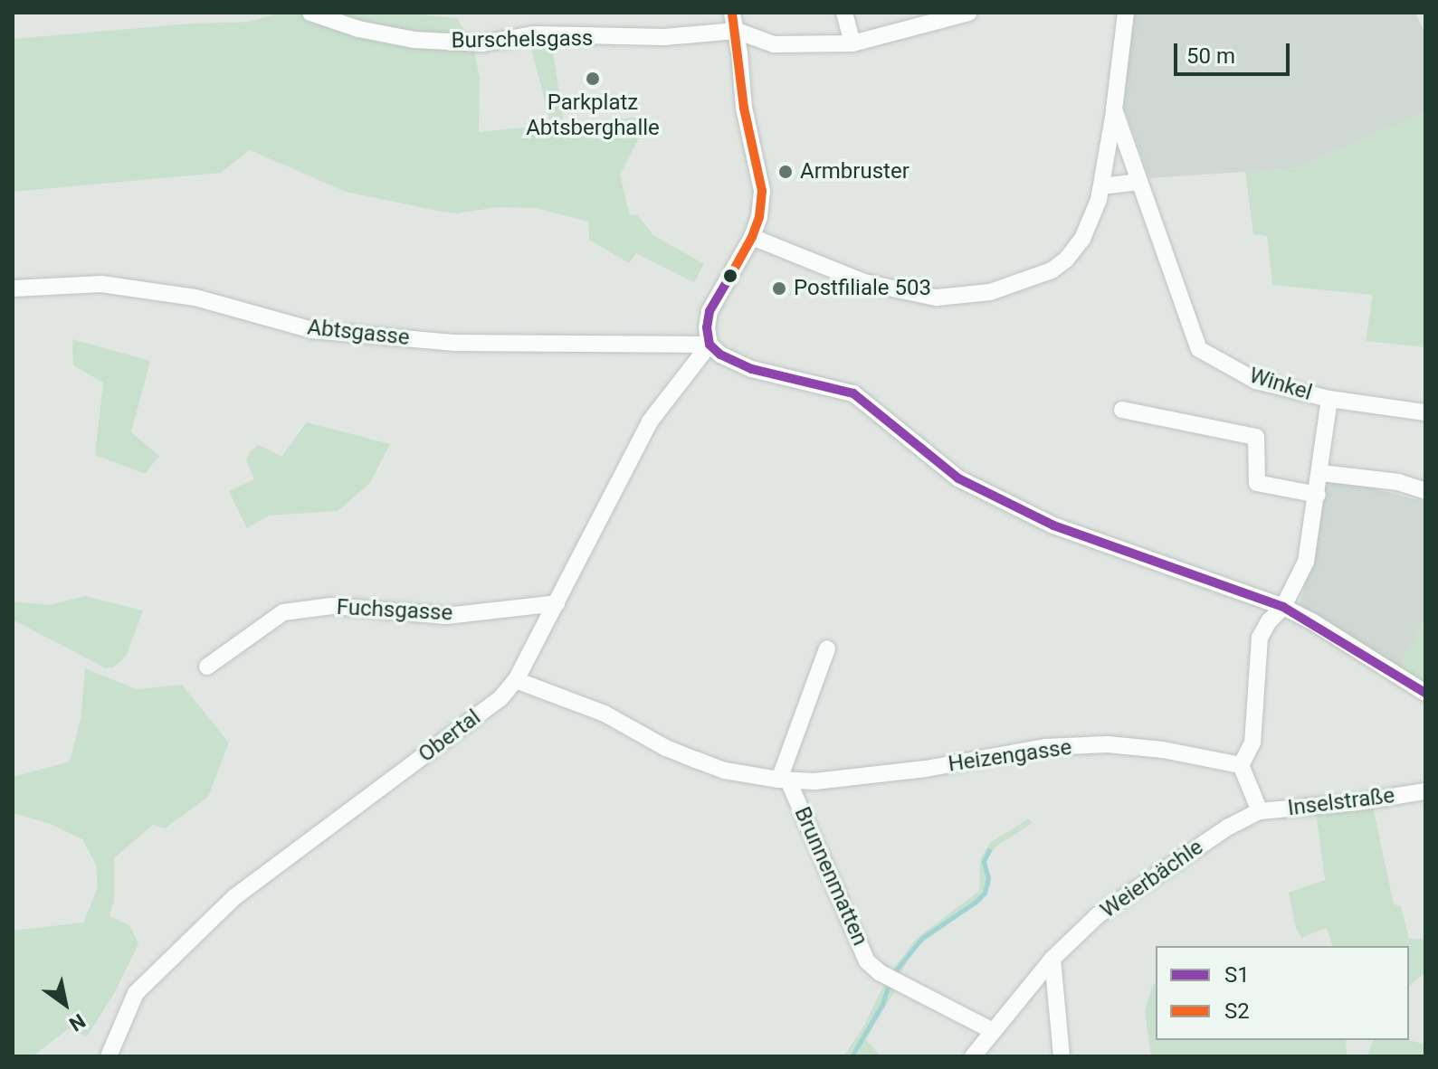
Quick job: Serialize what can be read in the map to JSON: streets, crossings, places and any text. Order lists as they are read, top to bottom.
{
  "streets": {
    "street": [
      "Burschelsgass",
      "Abtsgasse",
      "Winkel",
      "Fuchsgasse",
      "Obertal",
      "Heizengasse",
      "Inselstraße",
      "Brunnenmatten",
      "Weierbächle"
    ]
  },
  "crossings": [
    ["Abtsgasse", "Obertal"],
    ["Fuchsgasse", "Obertal"],
    ["Obertal", "Heizengasse"],
    ["Heizengasse", "Inselstraße"],
    ["Heizengasse", "Brunnenmatten"],
    ["Inselstraße", "Weierbächle"],
    ["Brunnenmatten", "Weierbächle"]
  ],
  "places": ["Parkplatz Abtsberghalle", "Armbruster", "Postfiliale 503"],
  "lines": ["transit line S2", "transit line S1"],
  "legend": ["S1", "S2"],
  "scale_bar": "50 m",
  "north": "bottom right"
}
